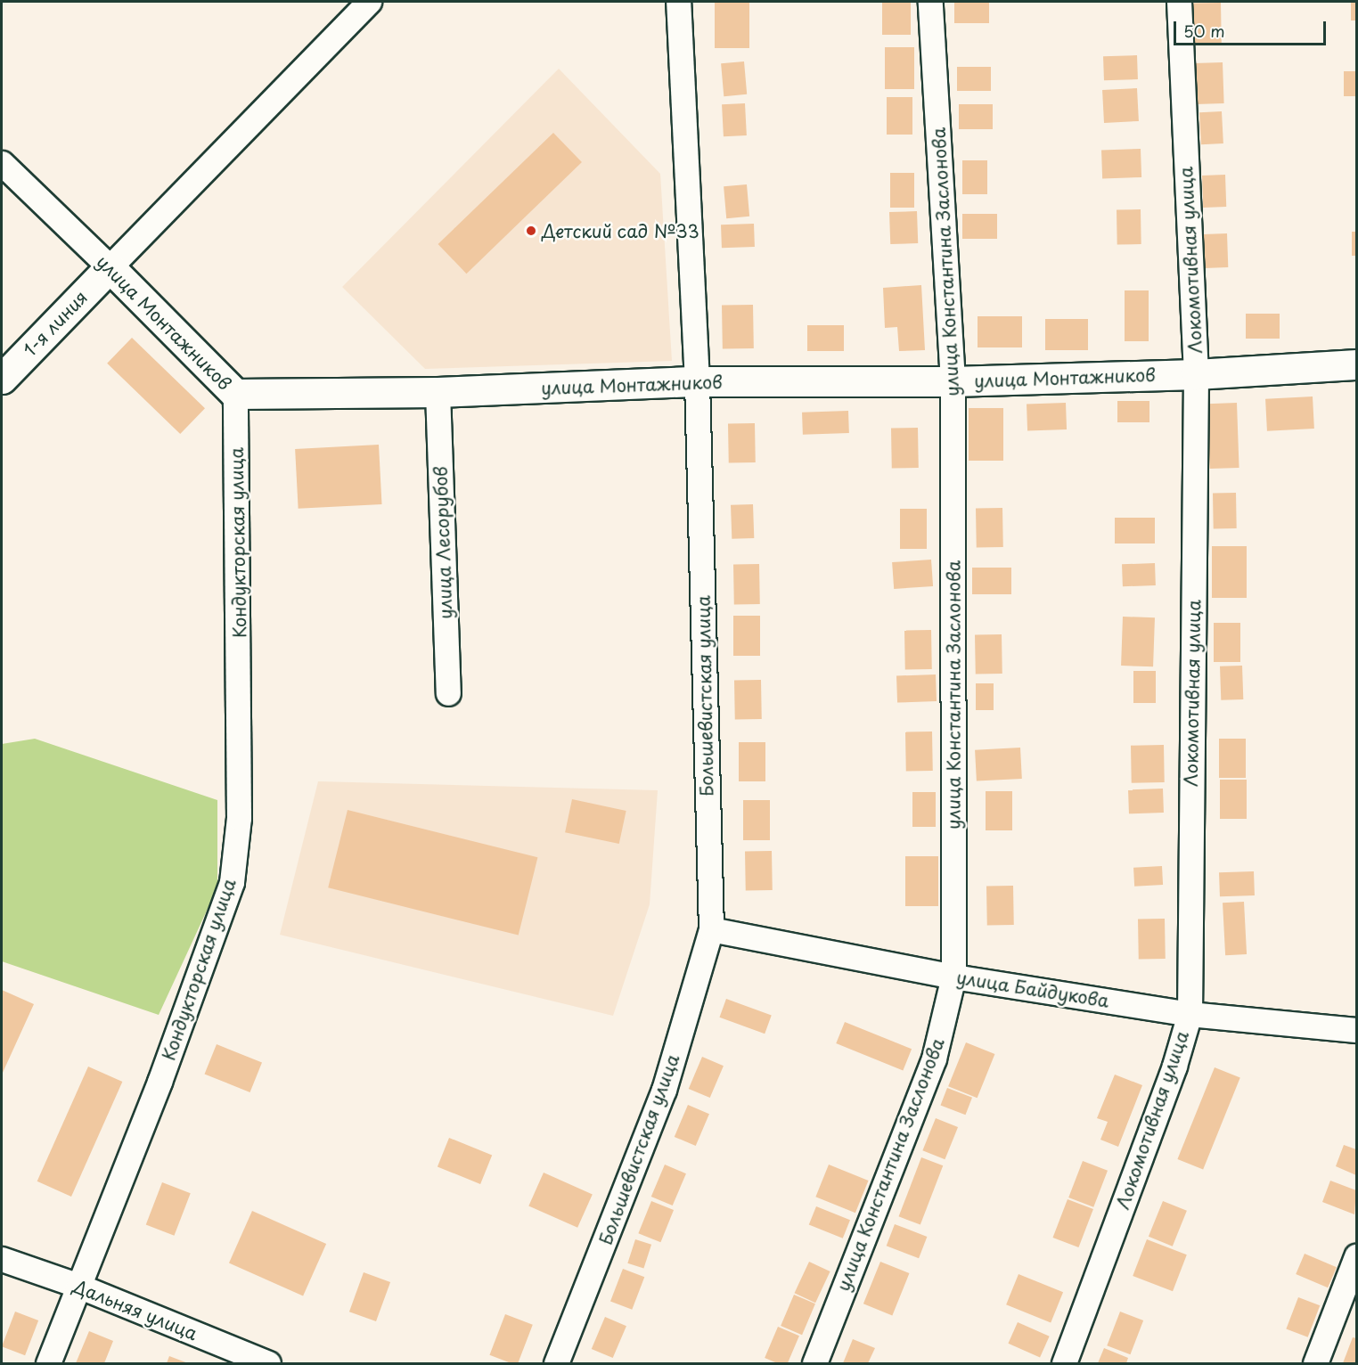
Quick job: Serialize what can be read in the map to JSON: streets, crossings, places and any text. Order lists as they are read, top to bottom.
{
  "streets": {
    "street": [
      "Локомотивная улица",
      "улица Константина Заслонова",
      "улица Монтажников",
      "1-я линия",
      "Кондукторская улица",
      "улица Лесорубов",
      "Большевистская улица",
      "улица Байдукова",
      "Дальняя улица"
    ]
  },
  "crossings": [
    ["Локомотивная улица", "улица Монтажников"],
    ["Локомотивная улица", "улица Байдукова"],
    ["улица Константина Заслонова", "улица Монтажников"],
    ["улица Константина Заслонова", "улица Байдукова"],
    ["улица Монтажников", "1-я линия"],
    ["улица Монтажников", "Кондукторская улица"],
    ["улица Монтажников", "улица Лесорубов"],
    ["улица Монтажников", "Большевистская улица"],
    ["Кондукторская улица", "Дальняя улица"],
    ["Большевистская улица", "улица Байдукова"]
  ],
  "places": ["Детский сад №33"],
  "scale_bar": "50 m"
}
